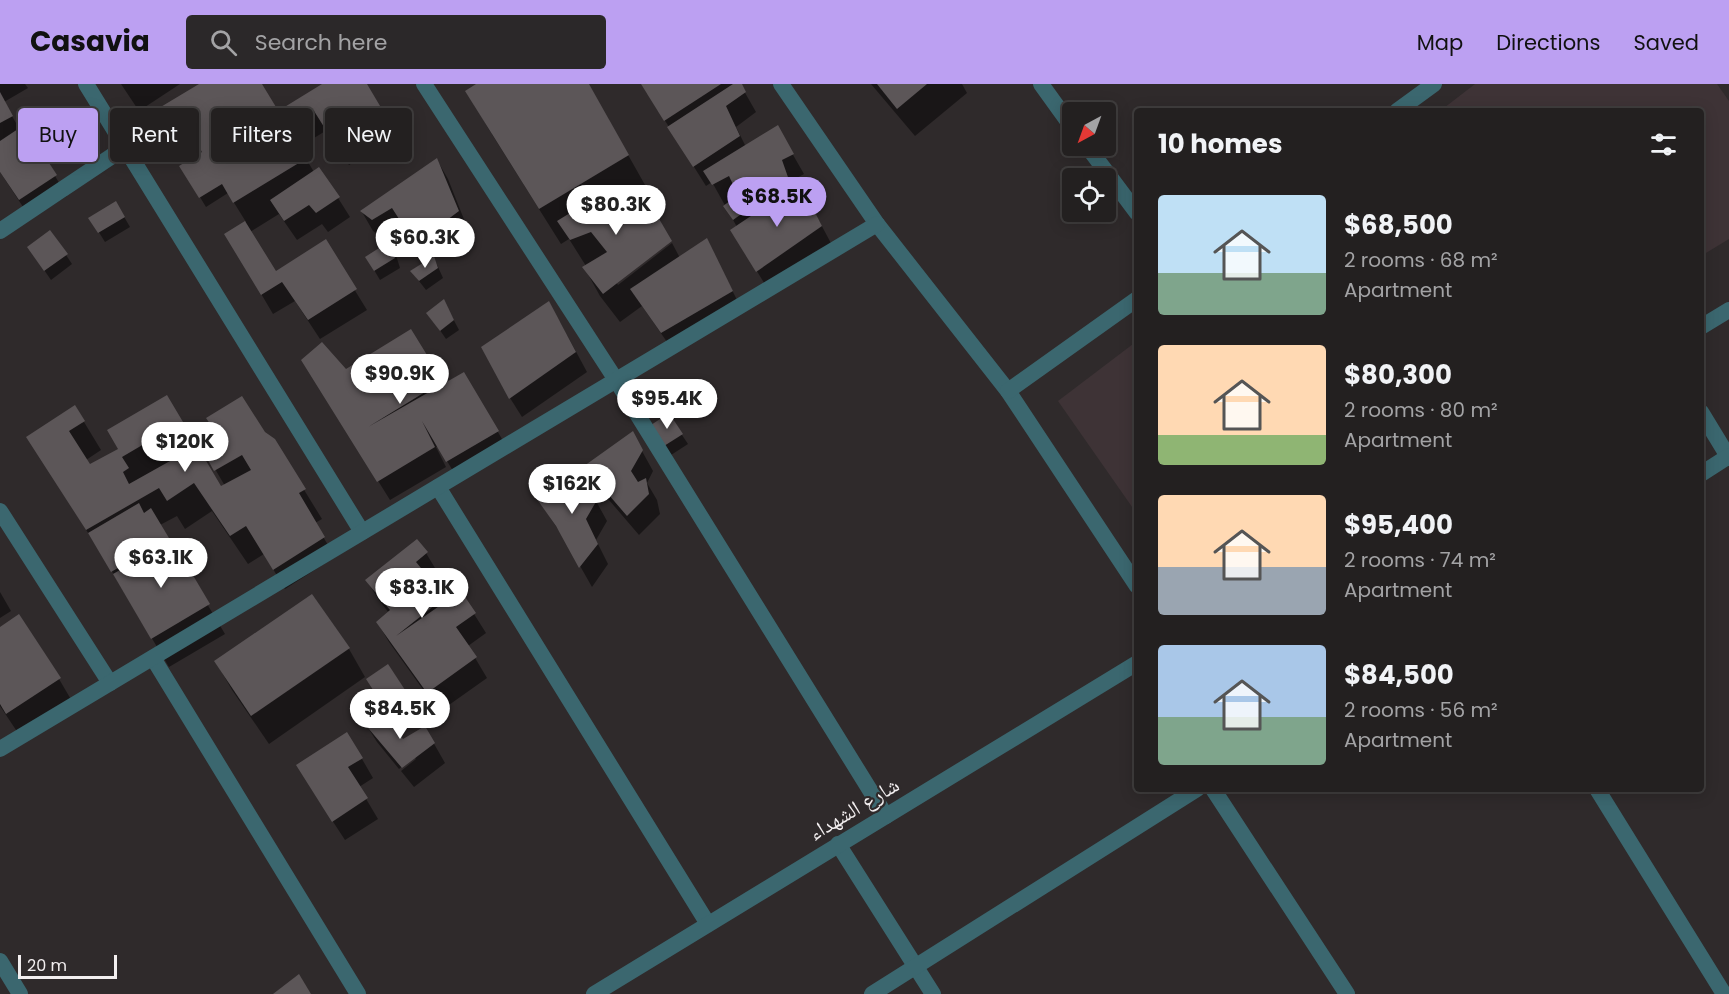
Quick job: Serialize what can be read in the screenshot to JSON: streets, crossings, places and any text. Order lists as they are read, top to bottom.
{
  "streets": {
    "street": ["شارع الشهداء"]
  },
  "scale_bar": "20 m",
  "north": "bottom left",
  "page": {
    "header": "Casavia",
    "search": "Search here",
    "nav": ["Map", "Directions", "Saved"],
    "chip": [
      "Buy",
      "Rent",
      "Filters",
      "New"
    ],
    "heading": "10 homes",
    "price": [
      "$68.5K",
      "$80.3K",
      "$60.3K",
      "$90.9K",
      "$95.4K",
      "$120K",
      "$162K",
      "$63.1K",
      "$83.1K",
      "$84.5K"
    ],
    "list": [
      {
        "name": "$68,500",
        "note": "2 rooms · 68 m² · Apartment"
      },
      {
        "name": "$80,300",
        "note": "2 rooms · 80 m² · Apartment"
      },
      {
        "name": "$95,400",
        "note": "2 rooms · 74 m² · Apartment"
      },
      {
        "name": "$84,500",
        "note": "2 rooms · 56 m² · Apartment"
      }
    ],
    "scale": "20 m"
  }
}
